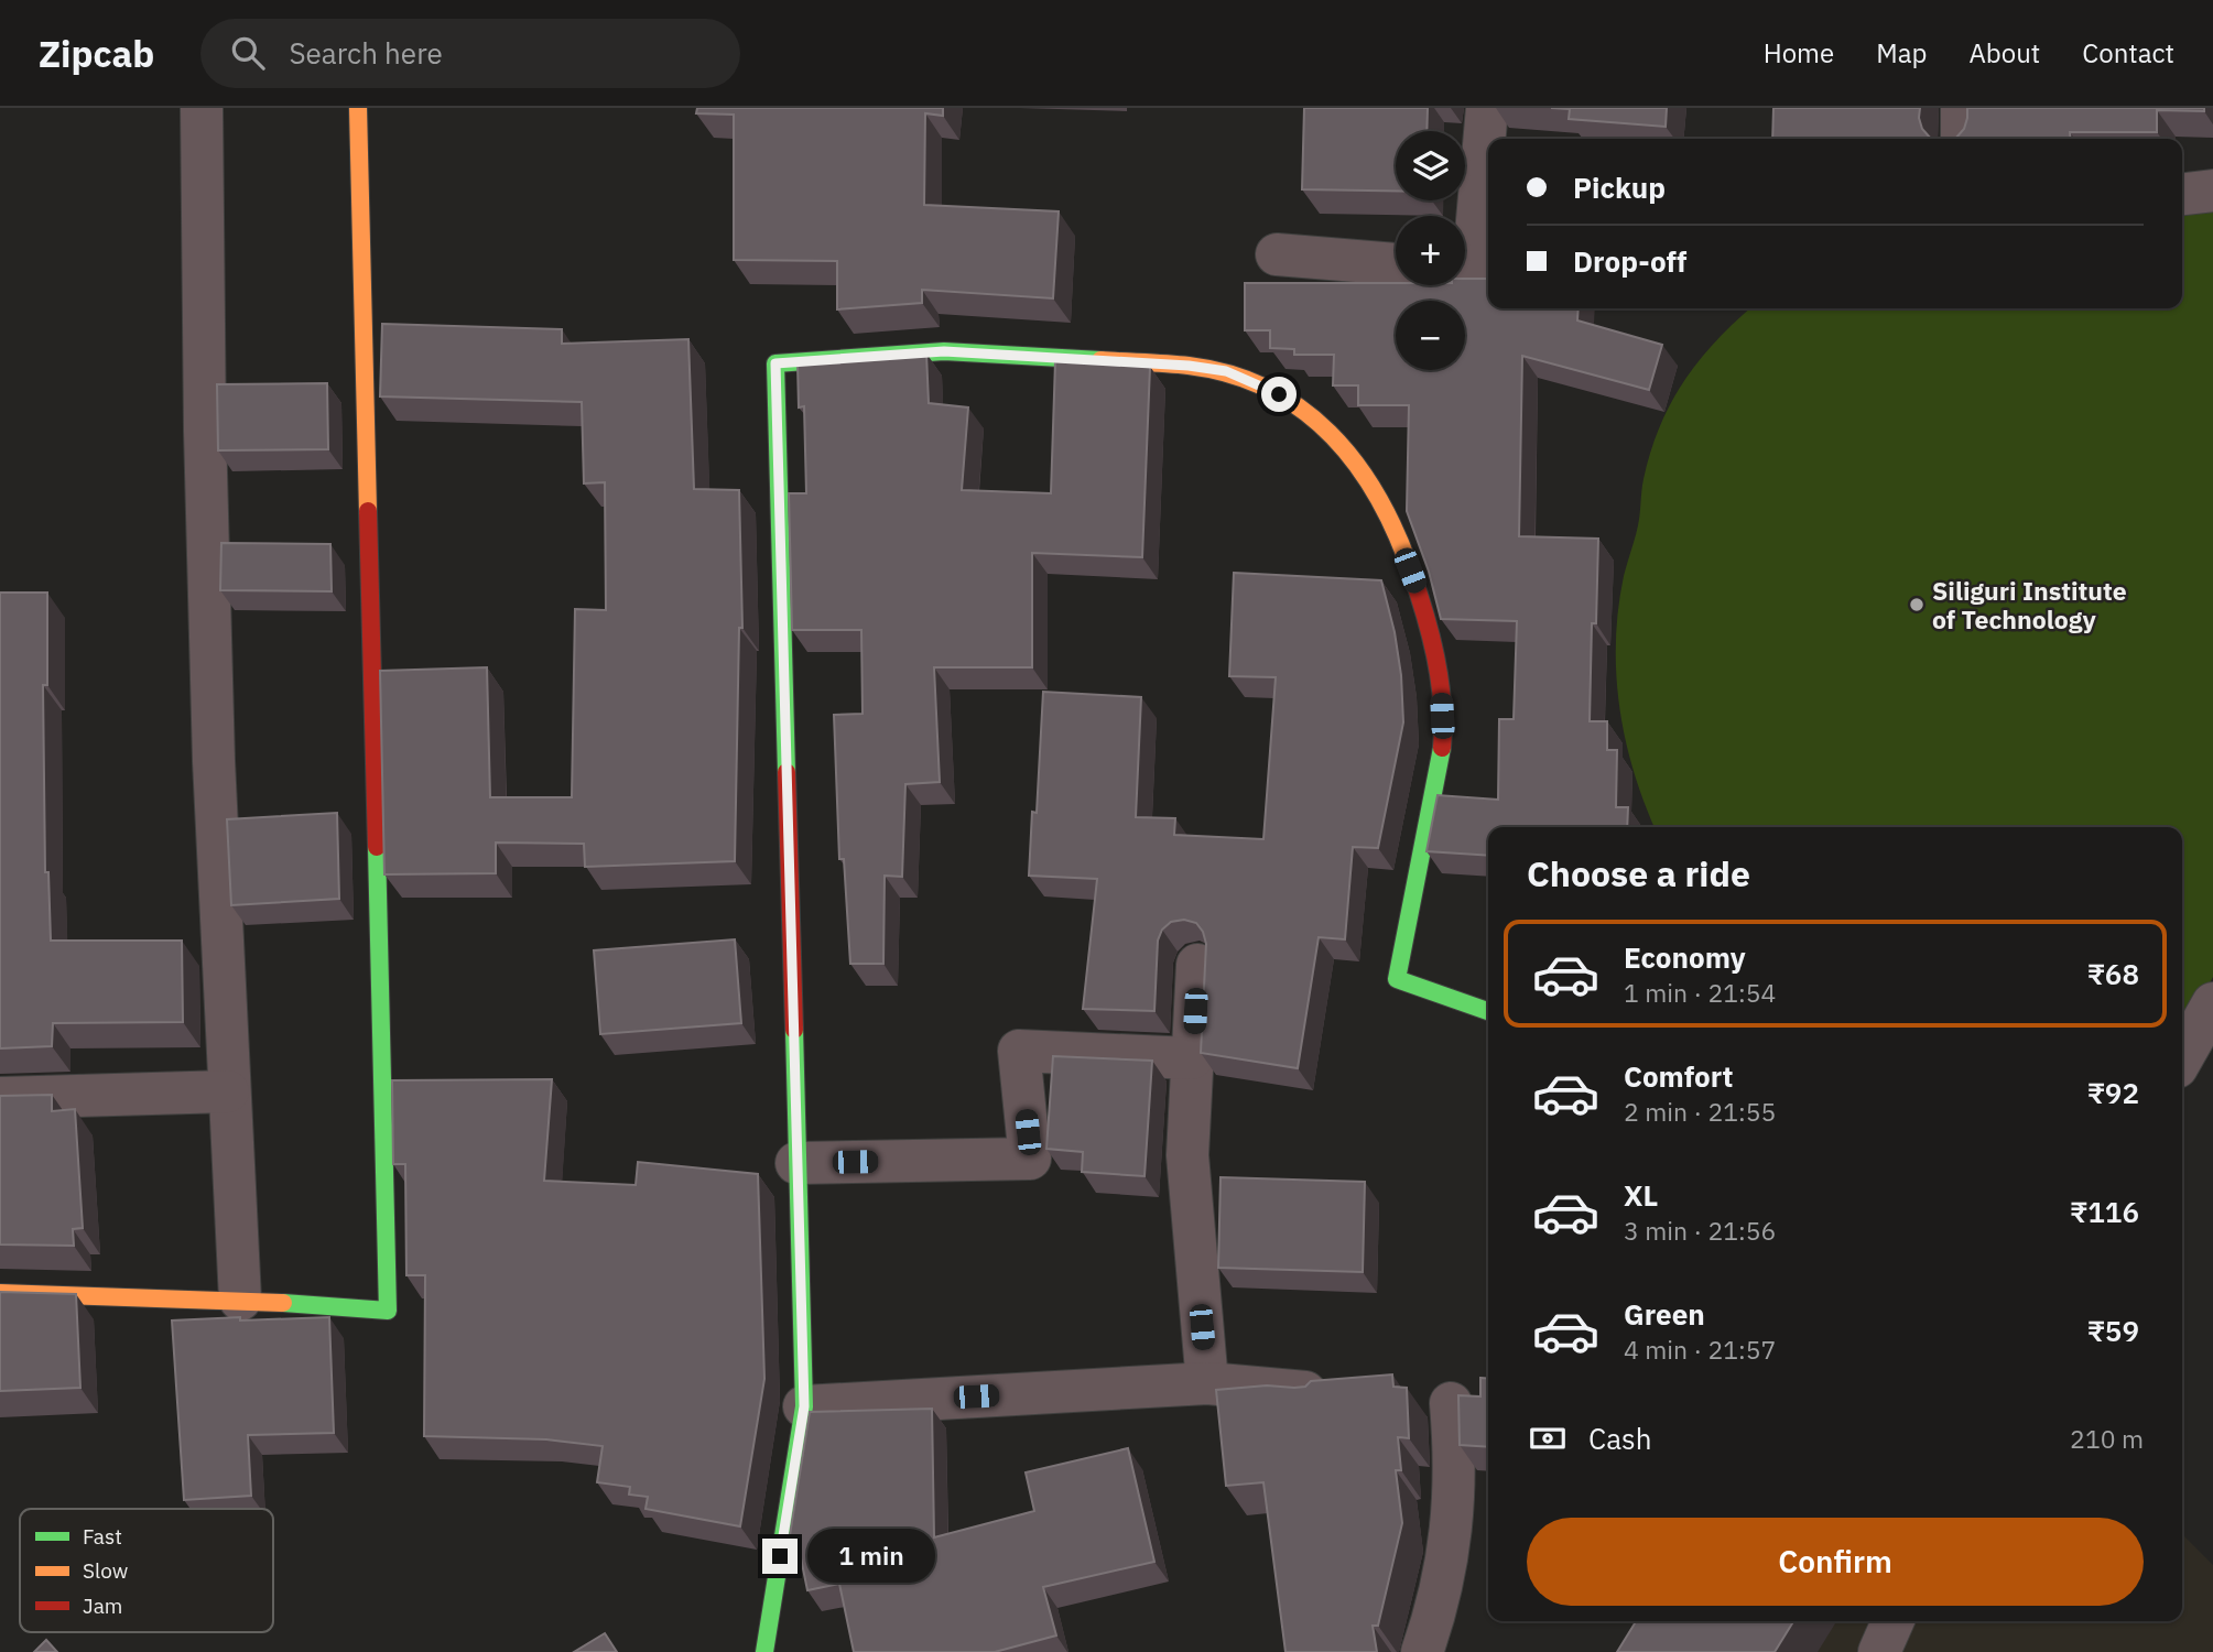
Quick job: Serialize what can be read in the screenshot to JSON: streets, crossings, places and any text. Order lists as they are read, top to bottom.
{
  "places": ["Siliguri Institute of Technology"],
  "legend": ["Fast", "Slow", "Jam"],
  "page": {
    "header": "Zipcab",
    "search": "Search here",
    "nav": [
      "Home",
      "Map",
      "About",
      "Contact"
    ],
    "map_buttons": ["+", "−"],
    "banner": ["Pickup", "Drop-off"],
    "heading": "Choose a ride",
    "list": [
      {
        "name": "Economy",
        "note": "1 min · 21:54",
        "value": "₹68"
      },
      {
        "name": "Comfort",
        "note": "2 min · 21:55",
        "value": "₹92"
      },
      {
        "name": "XL",
        "note": "3 min · 21:56",
        "value": "₹116"
      },
      {
        "name": "Green",
        "note": "4 min · 21:57",
        "value": "₹59"
      }
    ],
    "pay": ["Cash", "210 m"],
    "buttons": "Confirm",
    "bubble": "1 min"
  }
}
